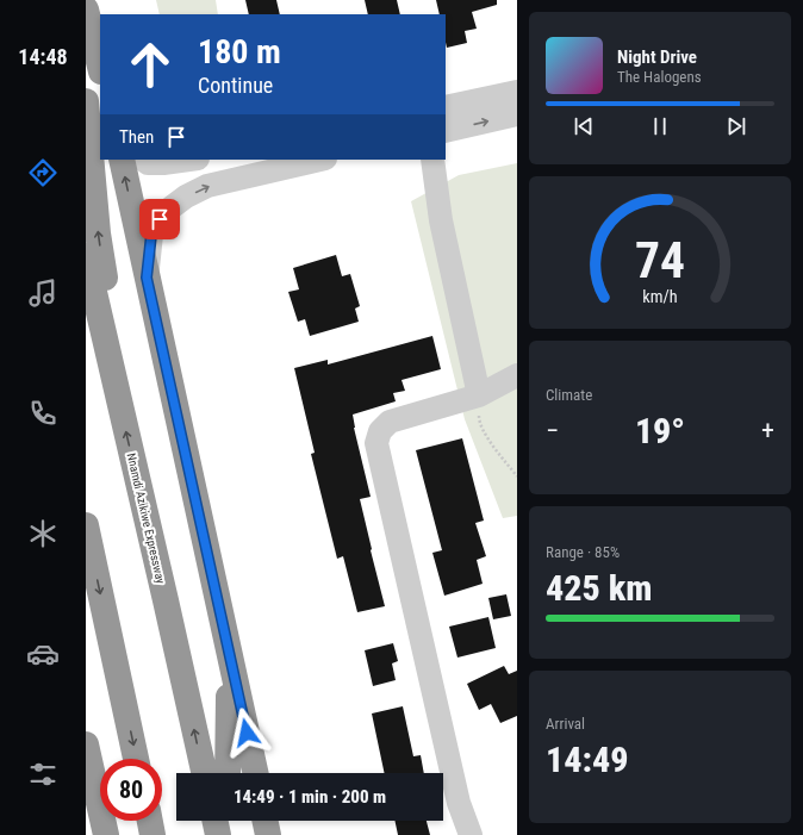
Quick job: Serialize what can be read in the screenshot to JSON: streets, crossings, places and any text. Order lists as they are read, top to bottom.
{
  "streets": {
    "highway": ["Nnamdi Azikiwe Expressway"]
  },
  "page": {
    "tabs": "14:48",
    "turn": ["180 m", "Continue"],
    "song": ["Night Drive", "The Halogens"],
    "then": "Then",
    "tile": [
      "Climate",
      ["Range · 85%", "425 km"],
      ["Arrival", "14:49"]
    ],
    "heat": ["−", "19°", "+"],
    "limit": "80",
    "trip": "14:49 · 1 min · 200 m",
    "gauge": ["74", "km/h"]
  }
}
